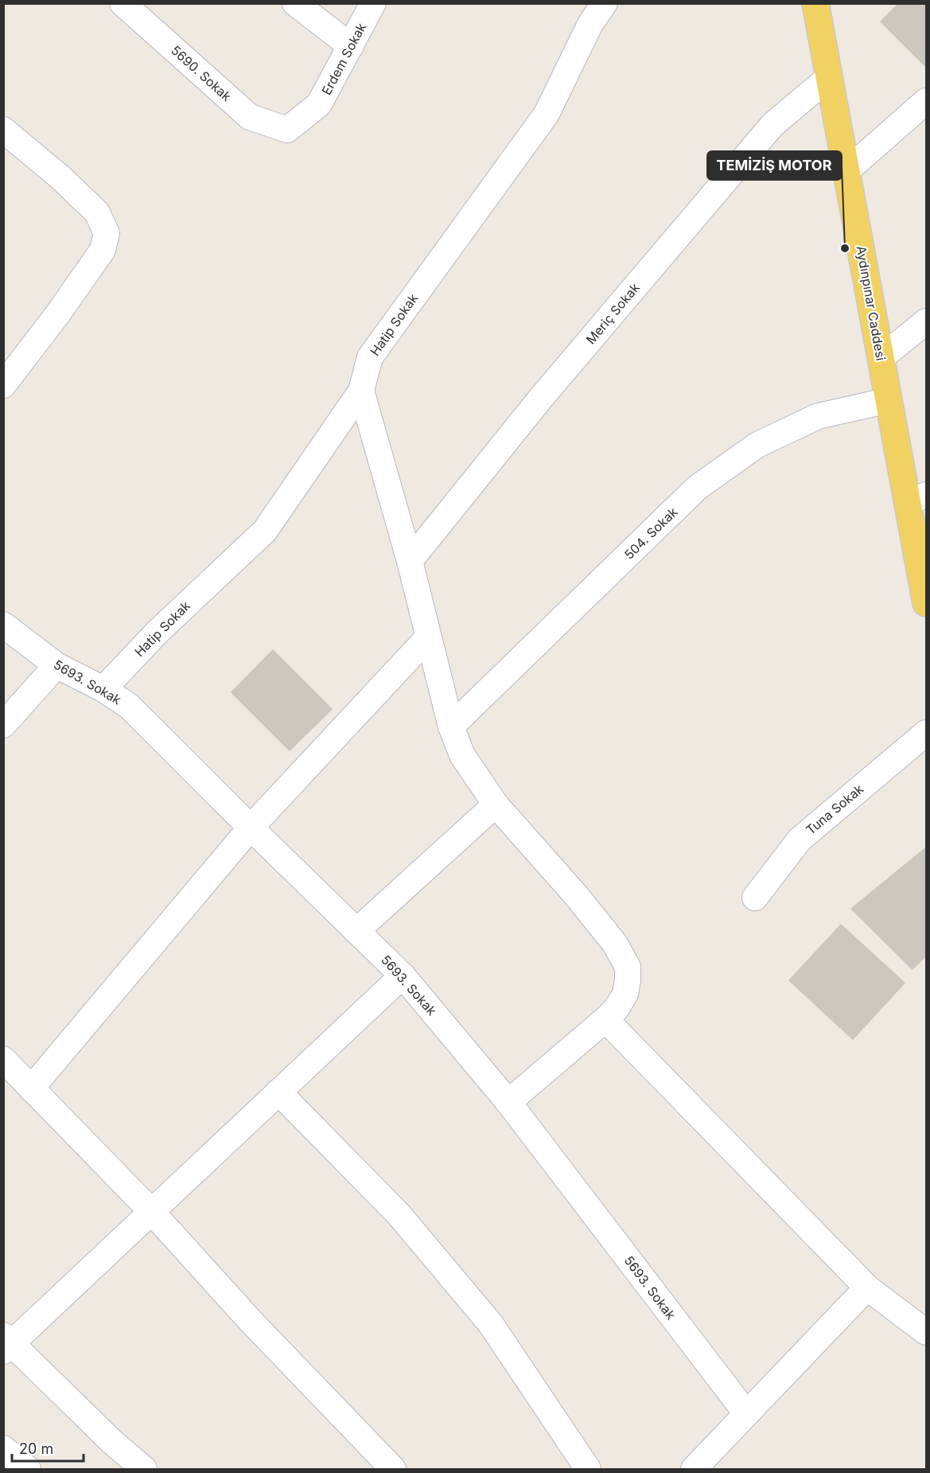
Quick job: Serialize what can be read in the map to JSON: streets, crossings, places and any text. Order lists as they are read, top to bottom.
{
  "streets": {
    "main road": ["Aydınpınar Caddesi"],
    "street": [
      "Erdem Sokak",
      "5690. Sokak",
      "Meriç Sokak",
      "Hatip Sokak",
      "504. Sokak",
      "5693. Sokak",
      "Tuna Sokak"
    ]
  },
  "crossings": [
    ["Erdem Sokak", "5690. Sokak"],
    ["Aydınpınar Caddesi", "Meriç Sokak"],
    ["Aydınpınar Caddesi", "504. Sokak"],
    ["Hatip Sokak", "5693. Sokak"]
  ],
  "places": ["TEMİZİŞ MOTOR"],
  "scale_bar": "20 m"
}
